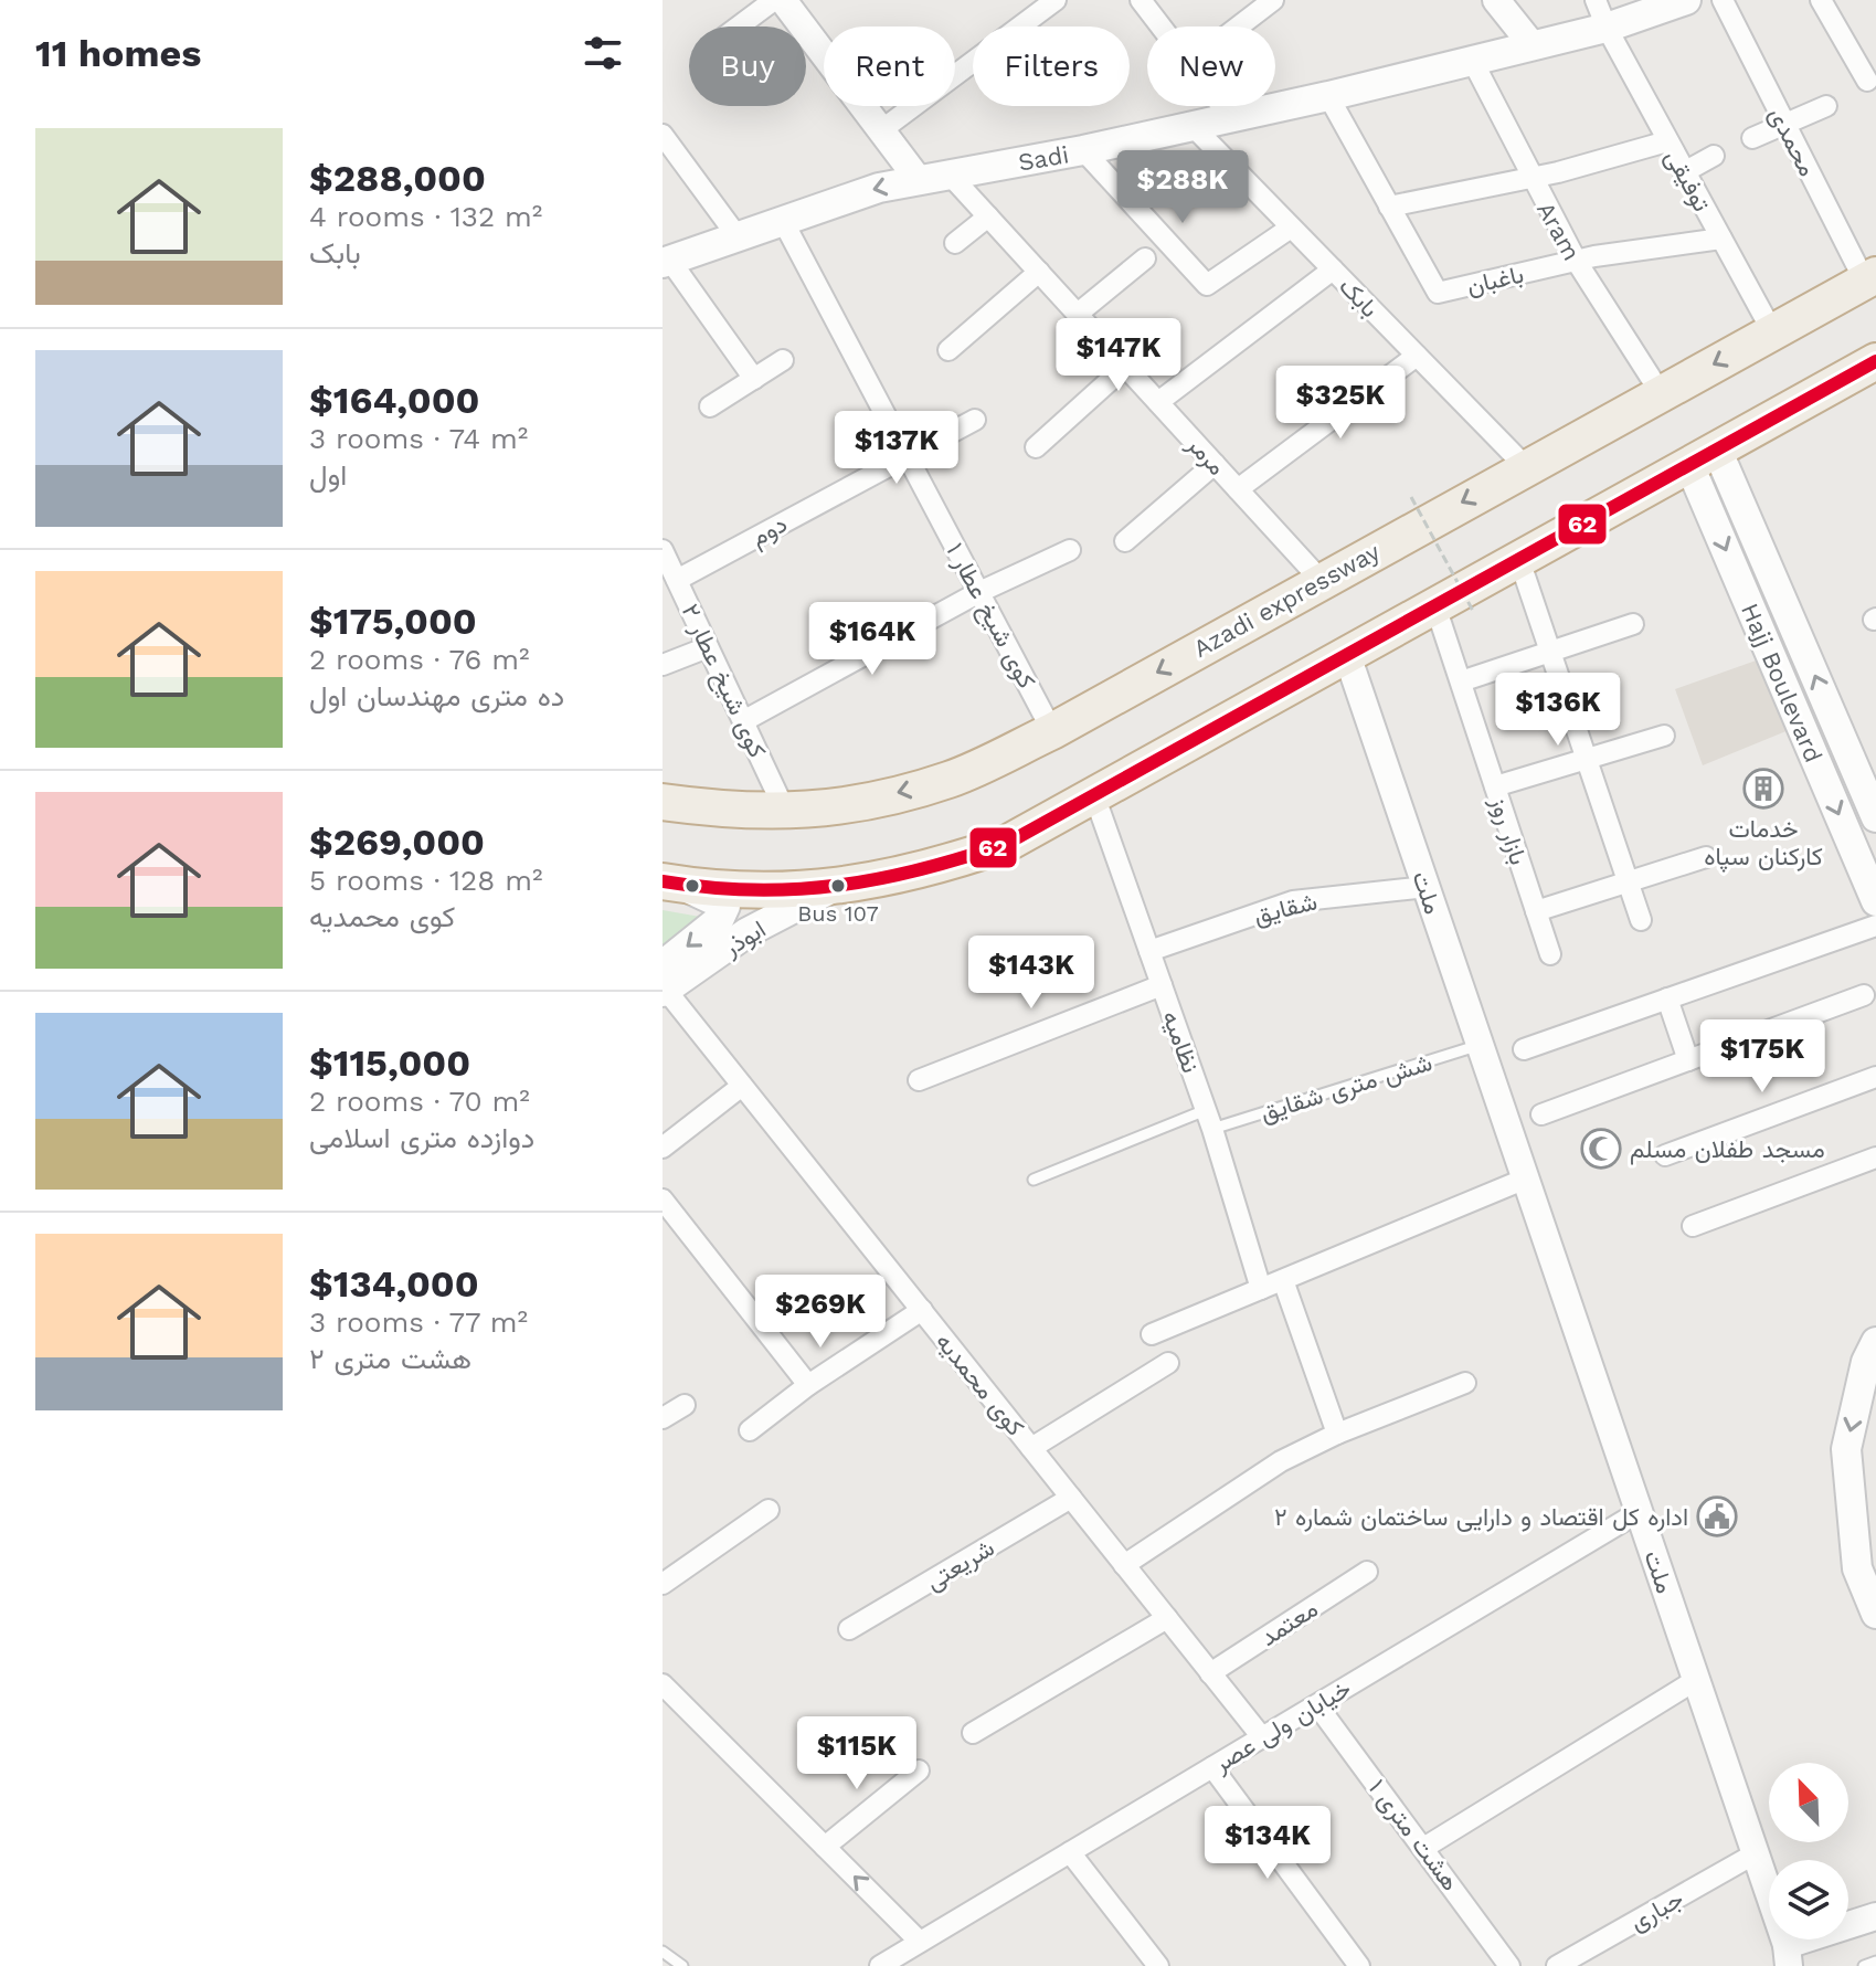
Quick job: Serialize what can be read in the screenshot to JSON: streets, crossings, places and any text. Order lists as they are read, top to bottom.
{
  "streets": {
    "highway": ["Azadi expressway"],
    "main road": ["Sadi", "Hajj Boulevard", "ابوذر"],
    "street": [
      "محمدی",
      "توفیقی",
      "Aram",
      "باغبان",
      "بابک",
      "مرمر",
      "دوم",
      "کوی شیخ عطار ۱",
      "کوی شیخ عطار ۲",
      "بازار روز",
      "ملت",
      "شقایق",
      "نظامیه",
      "کوی محمدیه",
      "شریعتی",
      "معتمد",
      "خیابان ولی عصر",
      "هشت متری ۱",
      "جباری"
    ],
    "lane": ["شش متری شقایق"]
  },
  "crossings": [
    ["محمدی", "Azadi expressway"],
    ["Sadi", "توفیقی"],
    ["Sadi", "Aram"],
    ["Sadi", "باغبان"],
    ["Sadi", "بابک"],
    ["Sadi", "مرمر"],
    ["Sadi", "کوی شیخ عطار ۱"],
    ["توفیقی", "باغبان"],
    ["توفیقی", "Azadi expressway"],
    ["Aram", "باغبان"],
    ["Aram", "Azadi expressway"],
    ["بابک", "Azadi expressway"],
    ["مرمر", "Azadi expressway"],
    ["دوم", "کوی شیخ عطار ۱"],
    ["دوم", "کوی شیخ عطار ۲"],
    ["Azadi expressway", "کوی شیخ عطار ۱"],
    ["Azadi expressway", "کوی شیخ عطار ۲"],
    ["ملت", "شقایق"],
    ["ملت", "شش متری شقایق"],
    ["ملت", "خیابان ولی عصر"],
    ["ملت", "جباری"],
    ["شقایق", "نظامیه"],
    ["ابوذر", "کوی محمدیه"],
    ["نظامیه", "شش متری شقایق"],
    ["کوی محمدیه", "شریعتی"],
    ["کوی محمدیه", "معتمد"],
    ["کوی محمدیه", "خیابان ولی عصر"],
    ["خیابان ولی عصر", "هشت متری ۱"]
  ],
  "places": {
    "building": ["خدمات کارکنان سپاه"],
    "other": ["Bus 107"],
    "mosque": ["مسجد طفلان مسلم"],
    "public building": ["اداره کل اقتصاد و دارایی ساختمان شماره ۲"]
  },
  "lines": ["transit line 62"],
  "north": "top left",
  "page": {
    "heading": "11 homes",
    "chip": [
      "Buy",
      "Rent",
      "Filters",
      "New"
    ],
    "list": [
      {
        "name": "$288,000",
        "note": "4 rooms · 132 m² · بابک"
      },
      {
        "name": "$164,000",
        "note": "3 rooms · 74 m² · اول"
      },
      {
        "name": "$175,000",
        "note": "2 rooms · 76 m² · ده متری مهندسان اول"
      },
      {
        "name": "$269,000",
        "note": "5 rooms · 128 m² · کوی محمدیه"
      },
      {
        "name": "$115,000",
        "note": "2 rooms · 70 m² · دوازده متری اسلامی"
      },
      {
        "name": "$134,000",
        "note": "3 rooms · 77 m² · هشت متری ۲"
      }
    ],
    "price": [
      "$288K",
      "$147K",
      "$325K",
      "$137K",
      "$164K",
      "$136K",
      "$143K",
      "$175K",
      "$269K",
      "$115K",
      "$134K"
    ]
  }
}
